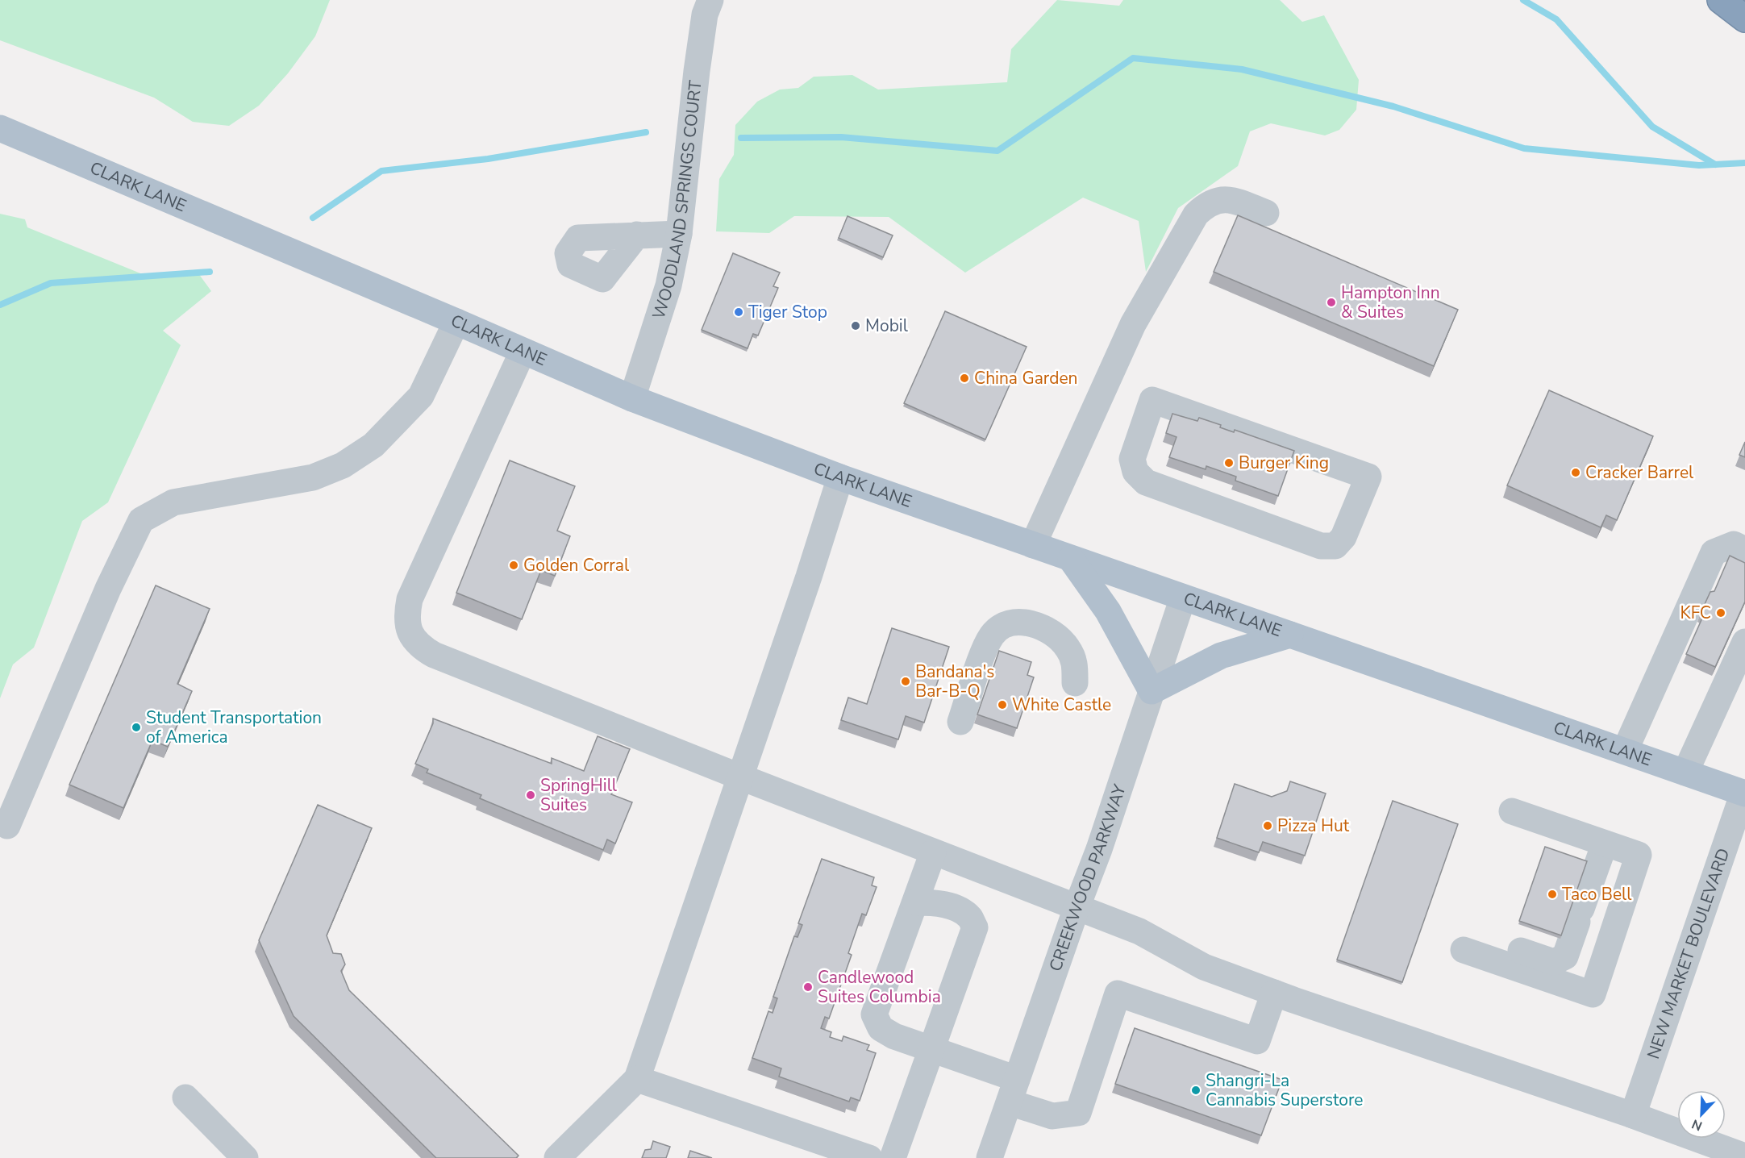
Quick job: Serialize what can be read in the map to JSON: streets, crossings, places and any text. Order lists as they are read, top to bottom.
{
  "streets": {
    "main road": ["CLARK LANE"],
    "street": ["WOODLAND SPRINGS COURT", "CREEKWOOD PARKWAY", "NEW MARKET BOULEVARD"]
  },
  "crossings": [
    ["CLARK LANE", "WOODLAND SPRINGS COURT"],
    ["CLARK LANE", "CREEKWOOD PARKWAY"],
    ["CLARK LANE", "NEW MARKET BOULEVARD"]
  ],
  "places": [
    "Hampton Inn & Suites",
    "Tiger Stop",
    "Mobil",
    "China Garden",
    "Burger King",
    "Cracker Barrel",
    "Golden Corral",
    "KFC",
    "Bandana's Bar-B-Q",
    "White Castle",
    "Student Transportation of America",
    "SpringHill Suites",
    "Pizza Hut",
    "Taco Bell",
    "Candlewood Suites Columbia",
    "Shangri-La Cannabis Superstore"
  ],
  "north": "bottom left"
}
